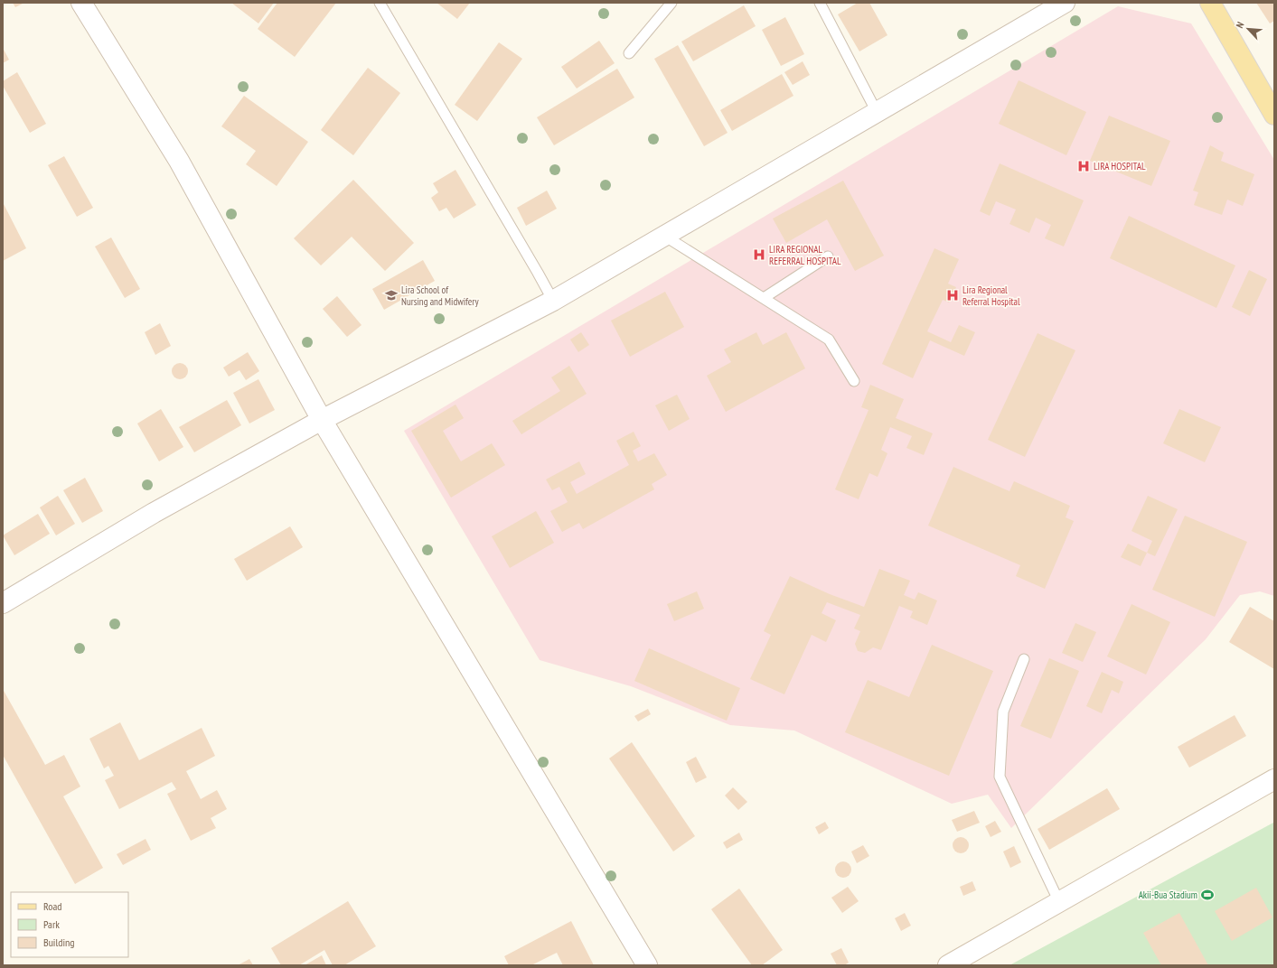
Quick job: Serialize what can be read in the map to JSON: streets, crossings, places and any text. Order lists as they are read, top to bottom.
{
  "places": {
    "hospital": ["LIRA HOSPITAL", "LIRA REGIONAL REFERRAL HOSPITAL", "Lira Regional Referral Hospital"],
    "school or university": ["Lira School of Nursing and Midwifery"],
    "sports": ["Akii-Bua Stadium"]
  },
  "legend": ["Road", "Park", "Building"],
  "north": "top left"
}
